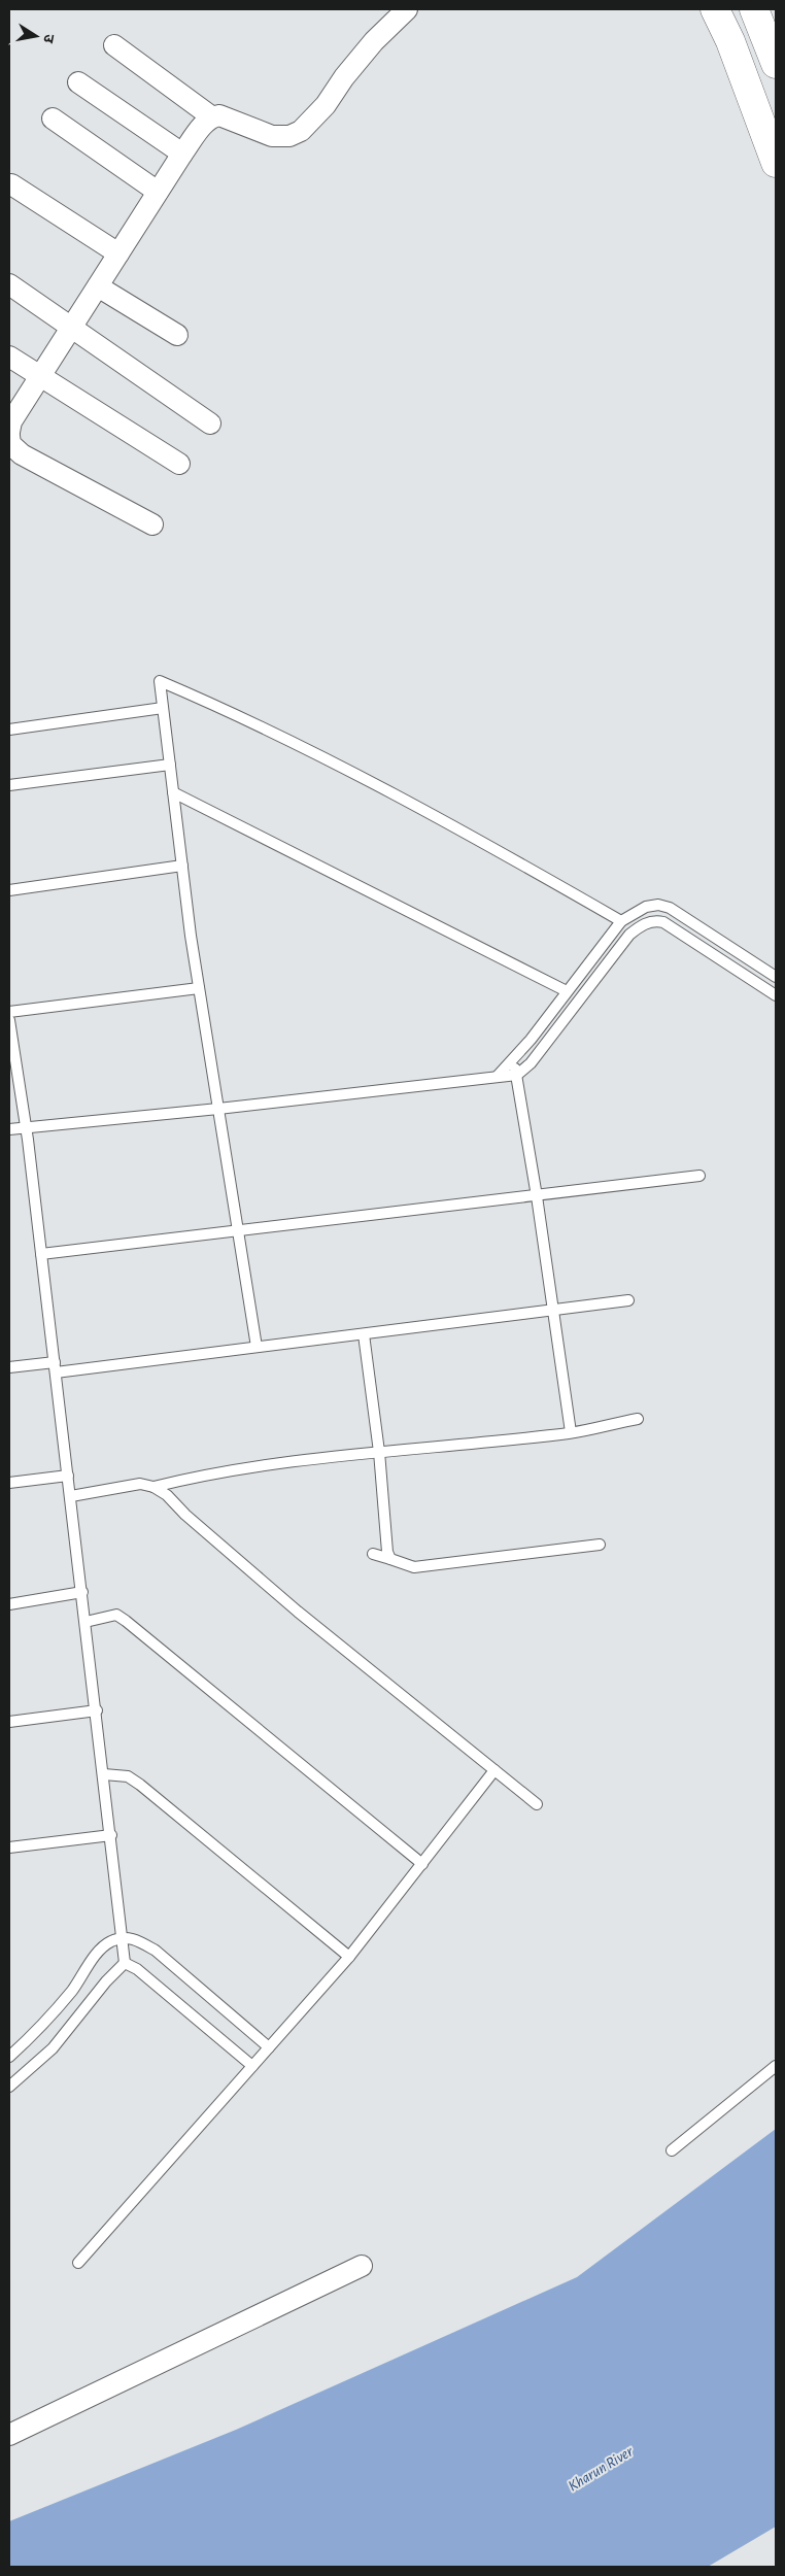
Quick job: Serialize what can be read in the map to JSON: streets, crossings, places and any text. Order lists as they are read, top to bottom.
{
  "water": ["Kharun River"],
  "north": "right"
}
